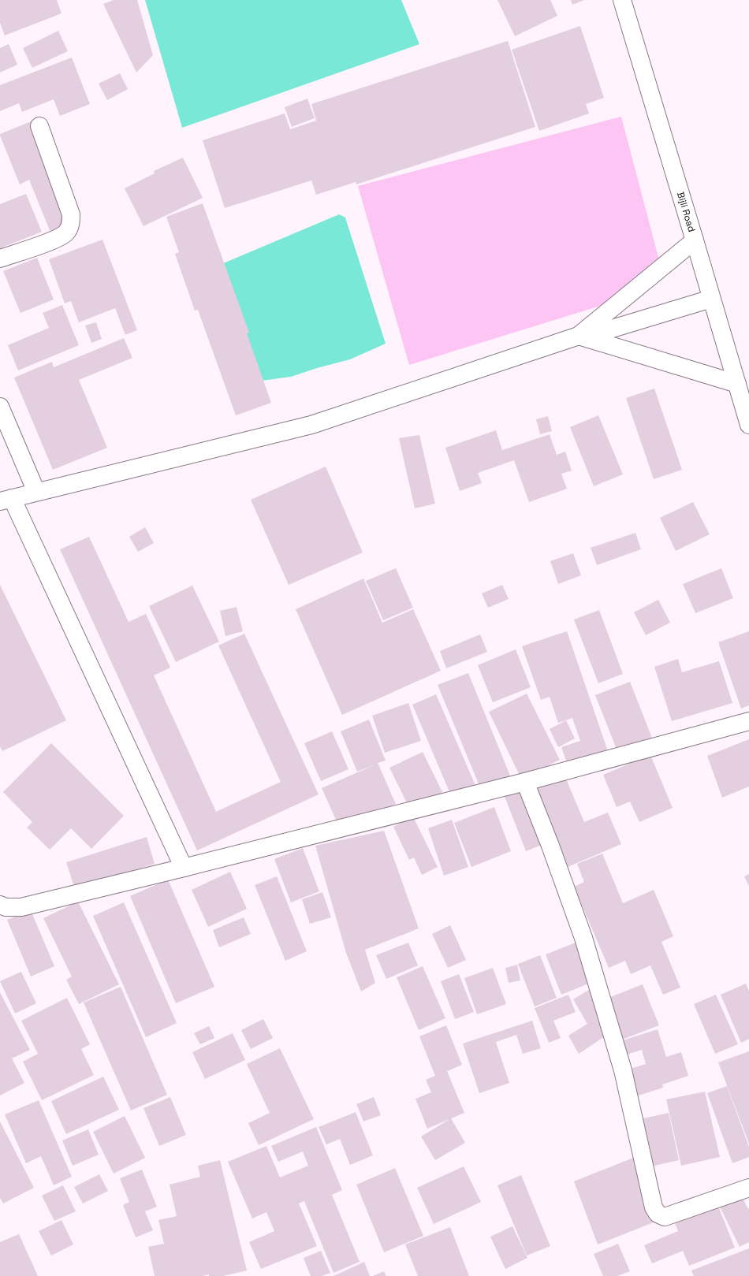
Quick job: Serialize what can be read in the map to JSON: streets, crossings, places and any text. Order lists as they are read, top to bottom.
{
  "streets": {
    "street": ["Bijli Road"]
  }
}
